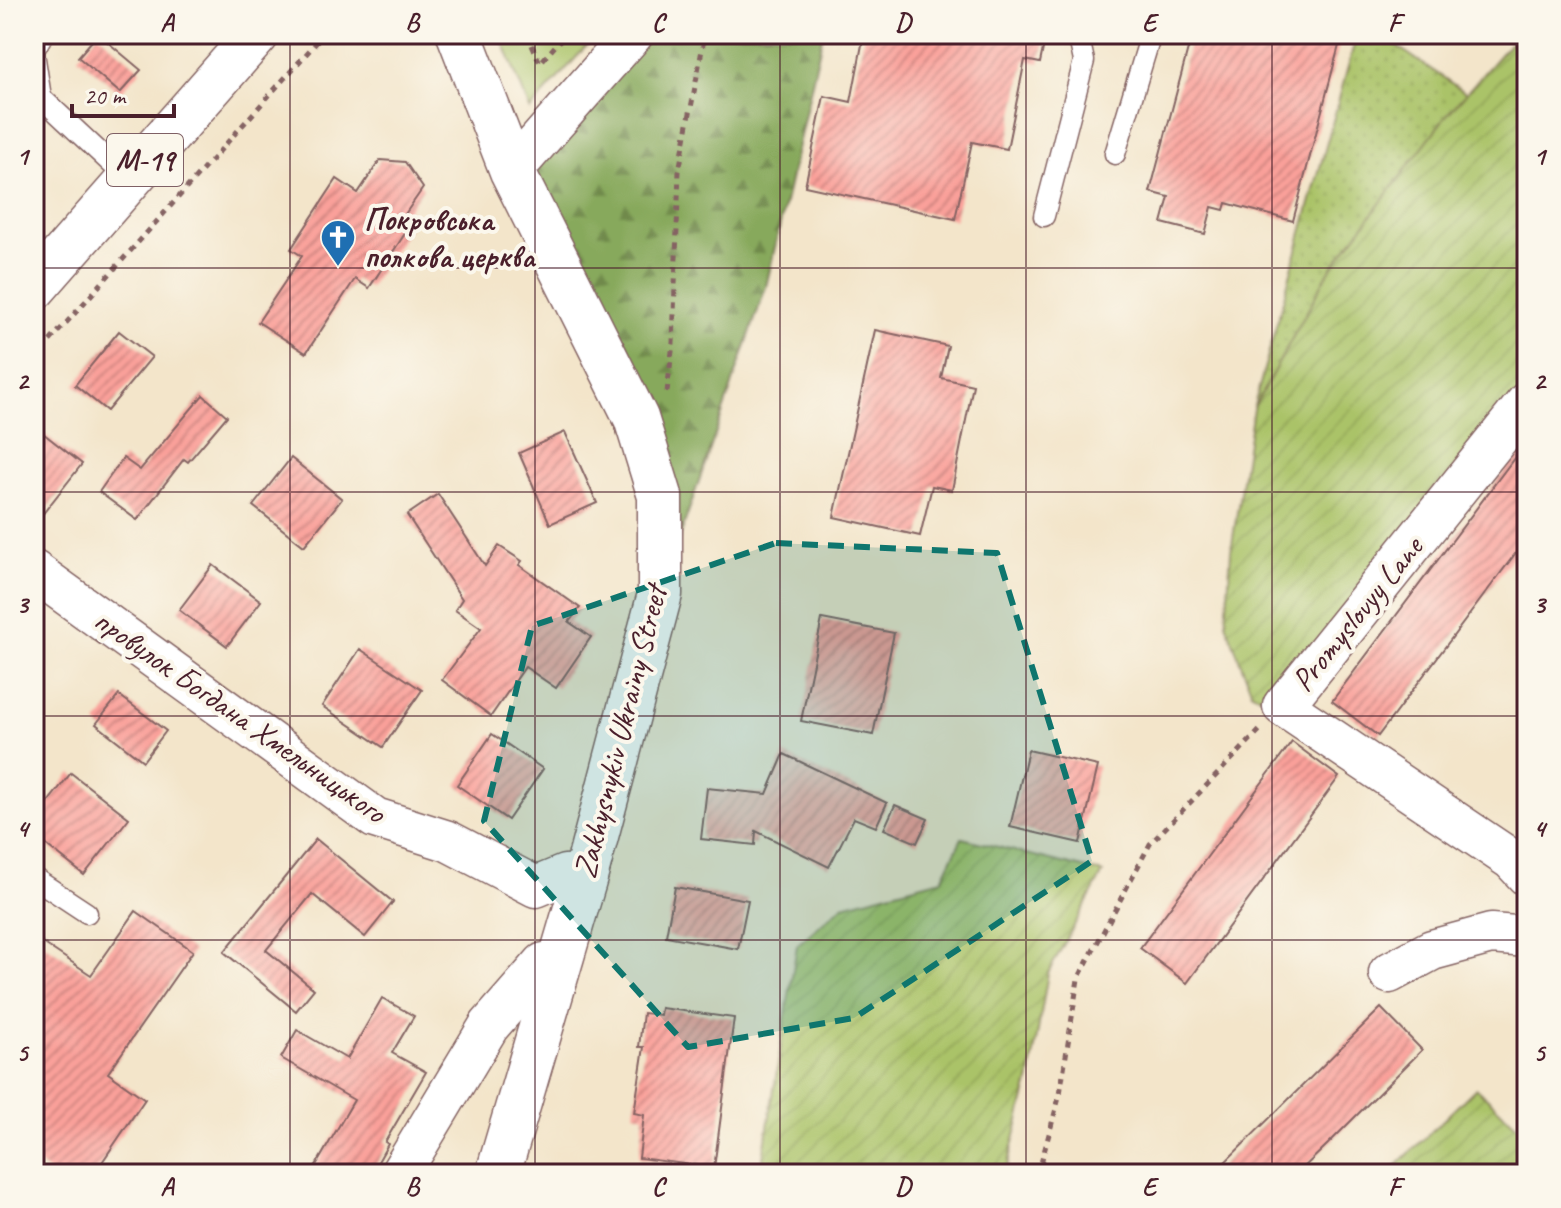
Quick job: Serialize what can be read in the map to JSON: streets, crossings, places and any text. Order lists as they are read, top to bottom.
{
  "streets": {
    "main road": ["М-19", "Zakhysnykiv Ukrainy Street"],
    "street": ["Promyslovyy Lane", "провулок Богдана Хмельницького"]
  },
  "crossings": [
    ["провулок Богдана Хмельницького", "Zakhysnykiv Ukrainy Street"]
  ],
  "places": {
    "church": ["Покровська полкова церква"]
  },
  "scale_bar": "20 m",
  "grid": {
    "columns": [
      "A",
      "B",
      "C",
      "D",
      "E",
      "F"
    ],
    "rows": [
      "1",
      "2",
      "3",
      "4",
      "5"
    ]
  }
}
